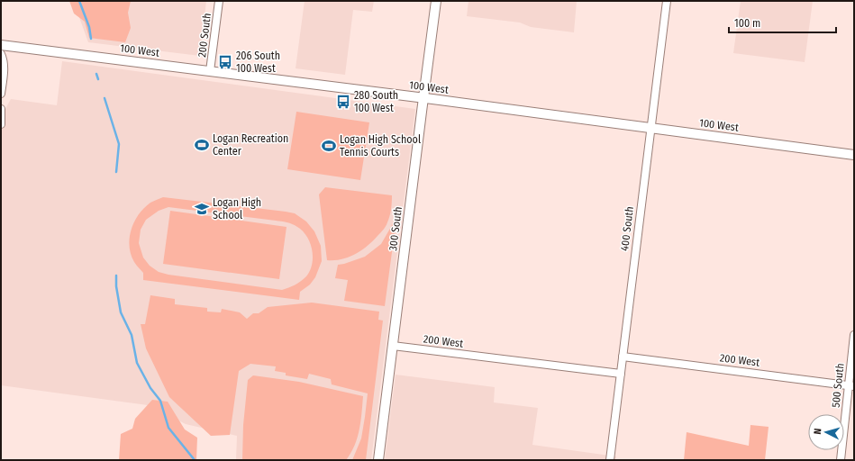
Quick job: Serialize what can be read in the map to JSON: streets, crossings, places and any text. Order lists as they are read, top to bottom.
{
  "streets": {
    "street": [
      "200 South",
      "100 West",
      "300 South",
      "400 South",
      "200 West",
      "500 South"
    ]
  },
  "crossings": [
    ["200 South", "100 West"],
    ["100 West", "300 South"],
    ["100 West", "400 South"],
    ["300 South", "200 West"],
    ["400 South", "200 West"],
    ["200 West", "500 South"]
  ],
  "places": {
    "bus stop": ["206 South 100 West", "280 South 100 West"],
    "sports": ["Logan Recreation Center", "Logan High School Tennis Courts"],
    "school or university": ["Logan High School"]
  },
  "scale_bar": "100 m",
  "north": "left"
}
